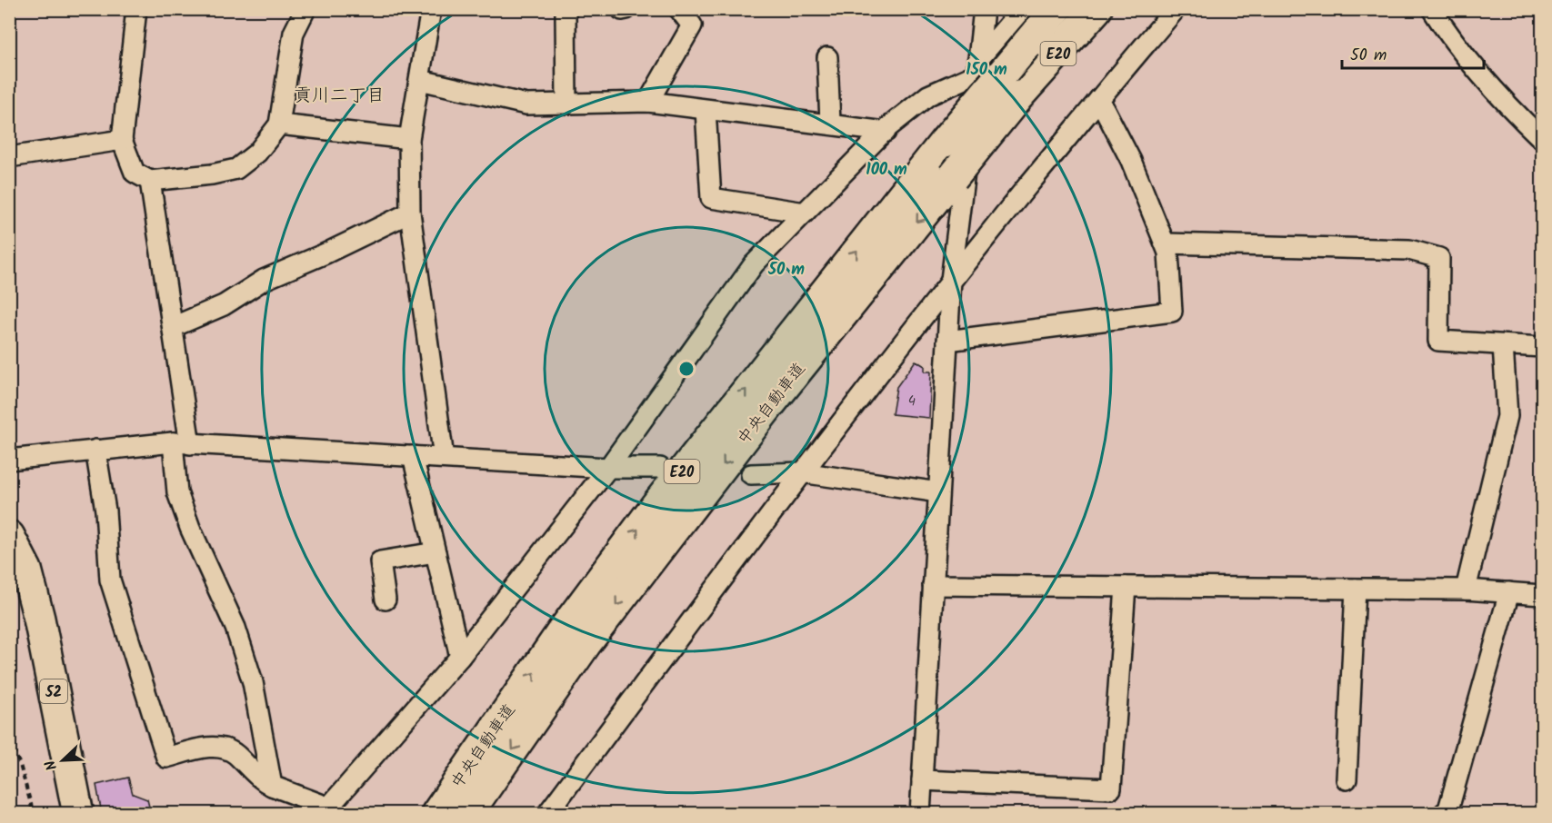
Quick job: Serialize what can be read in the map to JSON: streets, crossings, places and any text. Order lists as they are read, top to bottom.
{
  "streets": {
    "highway": ["E20", "中央自動車道", "52"]
  },
  "districts": ["貢川二丁目"],
  "house_numbers": ["4"],
  "scale_bar": "50 m",
  "north": "bottom left",
  "rings": ["150 m", "100 m", "50 m"]
}
